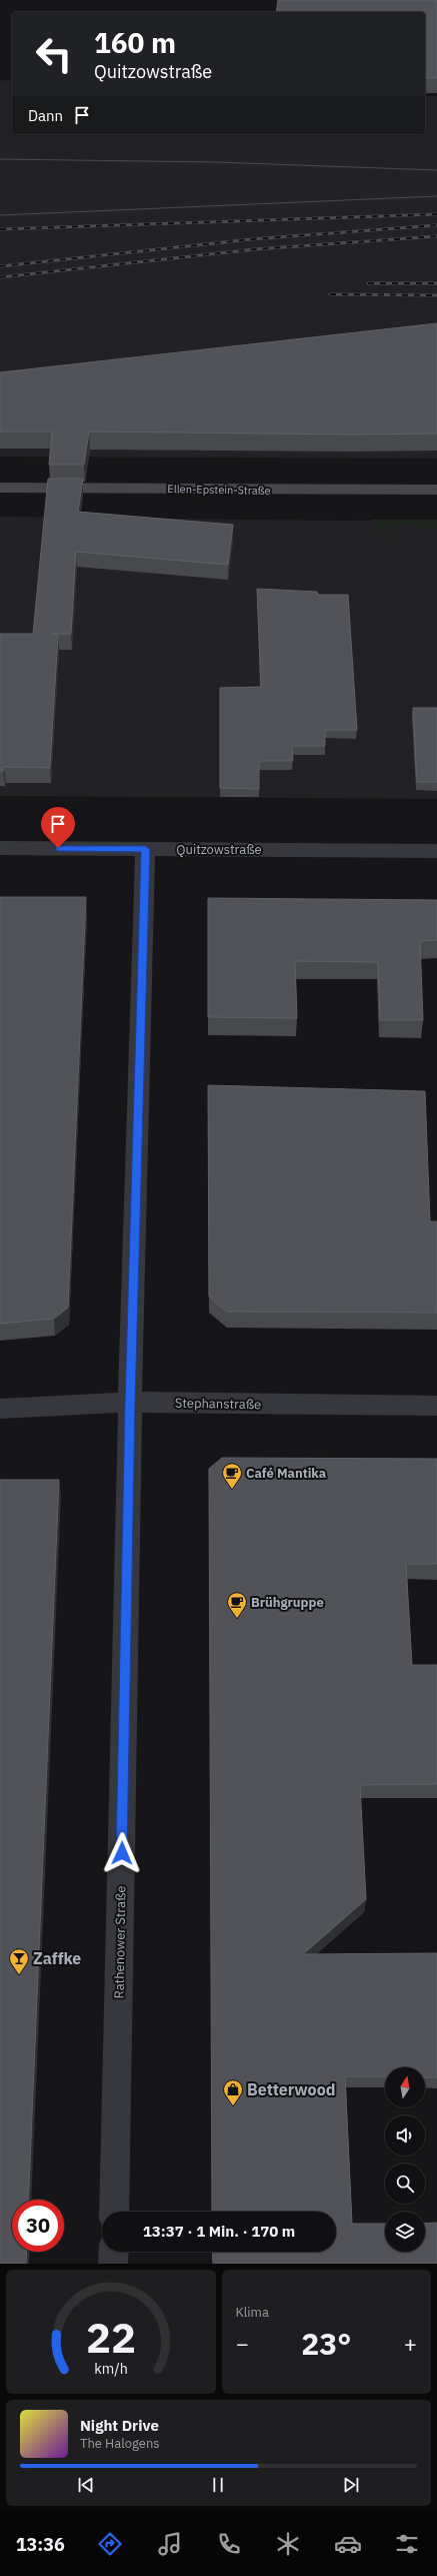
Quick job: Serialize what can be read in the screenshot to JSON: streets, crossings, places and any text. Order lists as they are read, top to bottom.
{
  "streets": {
    "main road": ["Ellen-Epstein-Straße"],
    "street": ["Quitzowstraße", "Stephanstraße", "Rathenower Straße"]
  },
  "crossings": [
    ["Quitzowstraße", "Rathenower Straße"],
    ["Stephanstraße", "Rathenower Straße"]
  ],
  "places": {
    "cafe": ["Café Mantika", "Brühgruppe"],
    "bar": ["Zaffke"],
    "shop": ["Betterwood"]
  },
  "north": "top",
  "page": {
    "turn": ["160 m", "Quitzowstraße"],
    "then": "Dann",
    "limit": "30",
    "trip": "13:37 · 1 Min. · 170 m",
    "tile": "Klima",
    "heat": ["−", "23°", "+"],
    "song": ["Night Drive", "The Halogens"],
    "tabs": "13:36",
    "gauge": ["22", "km/h"]
  }
}
